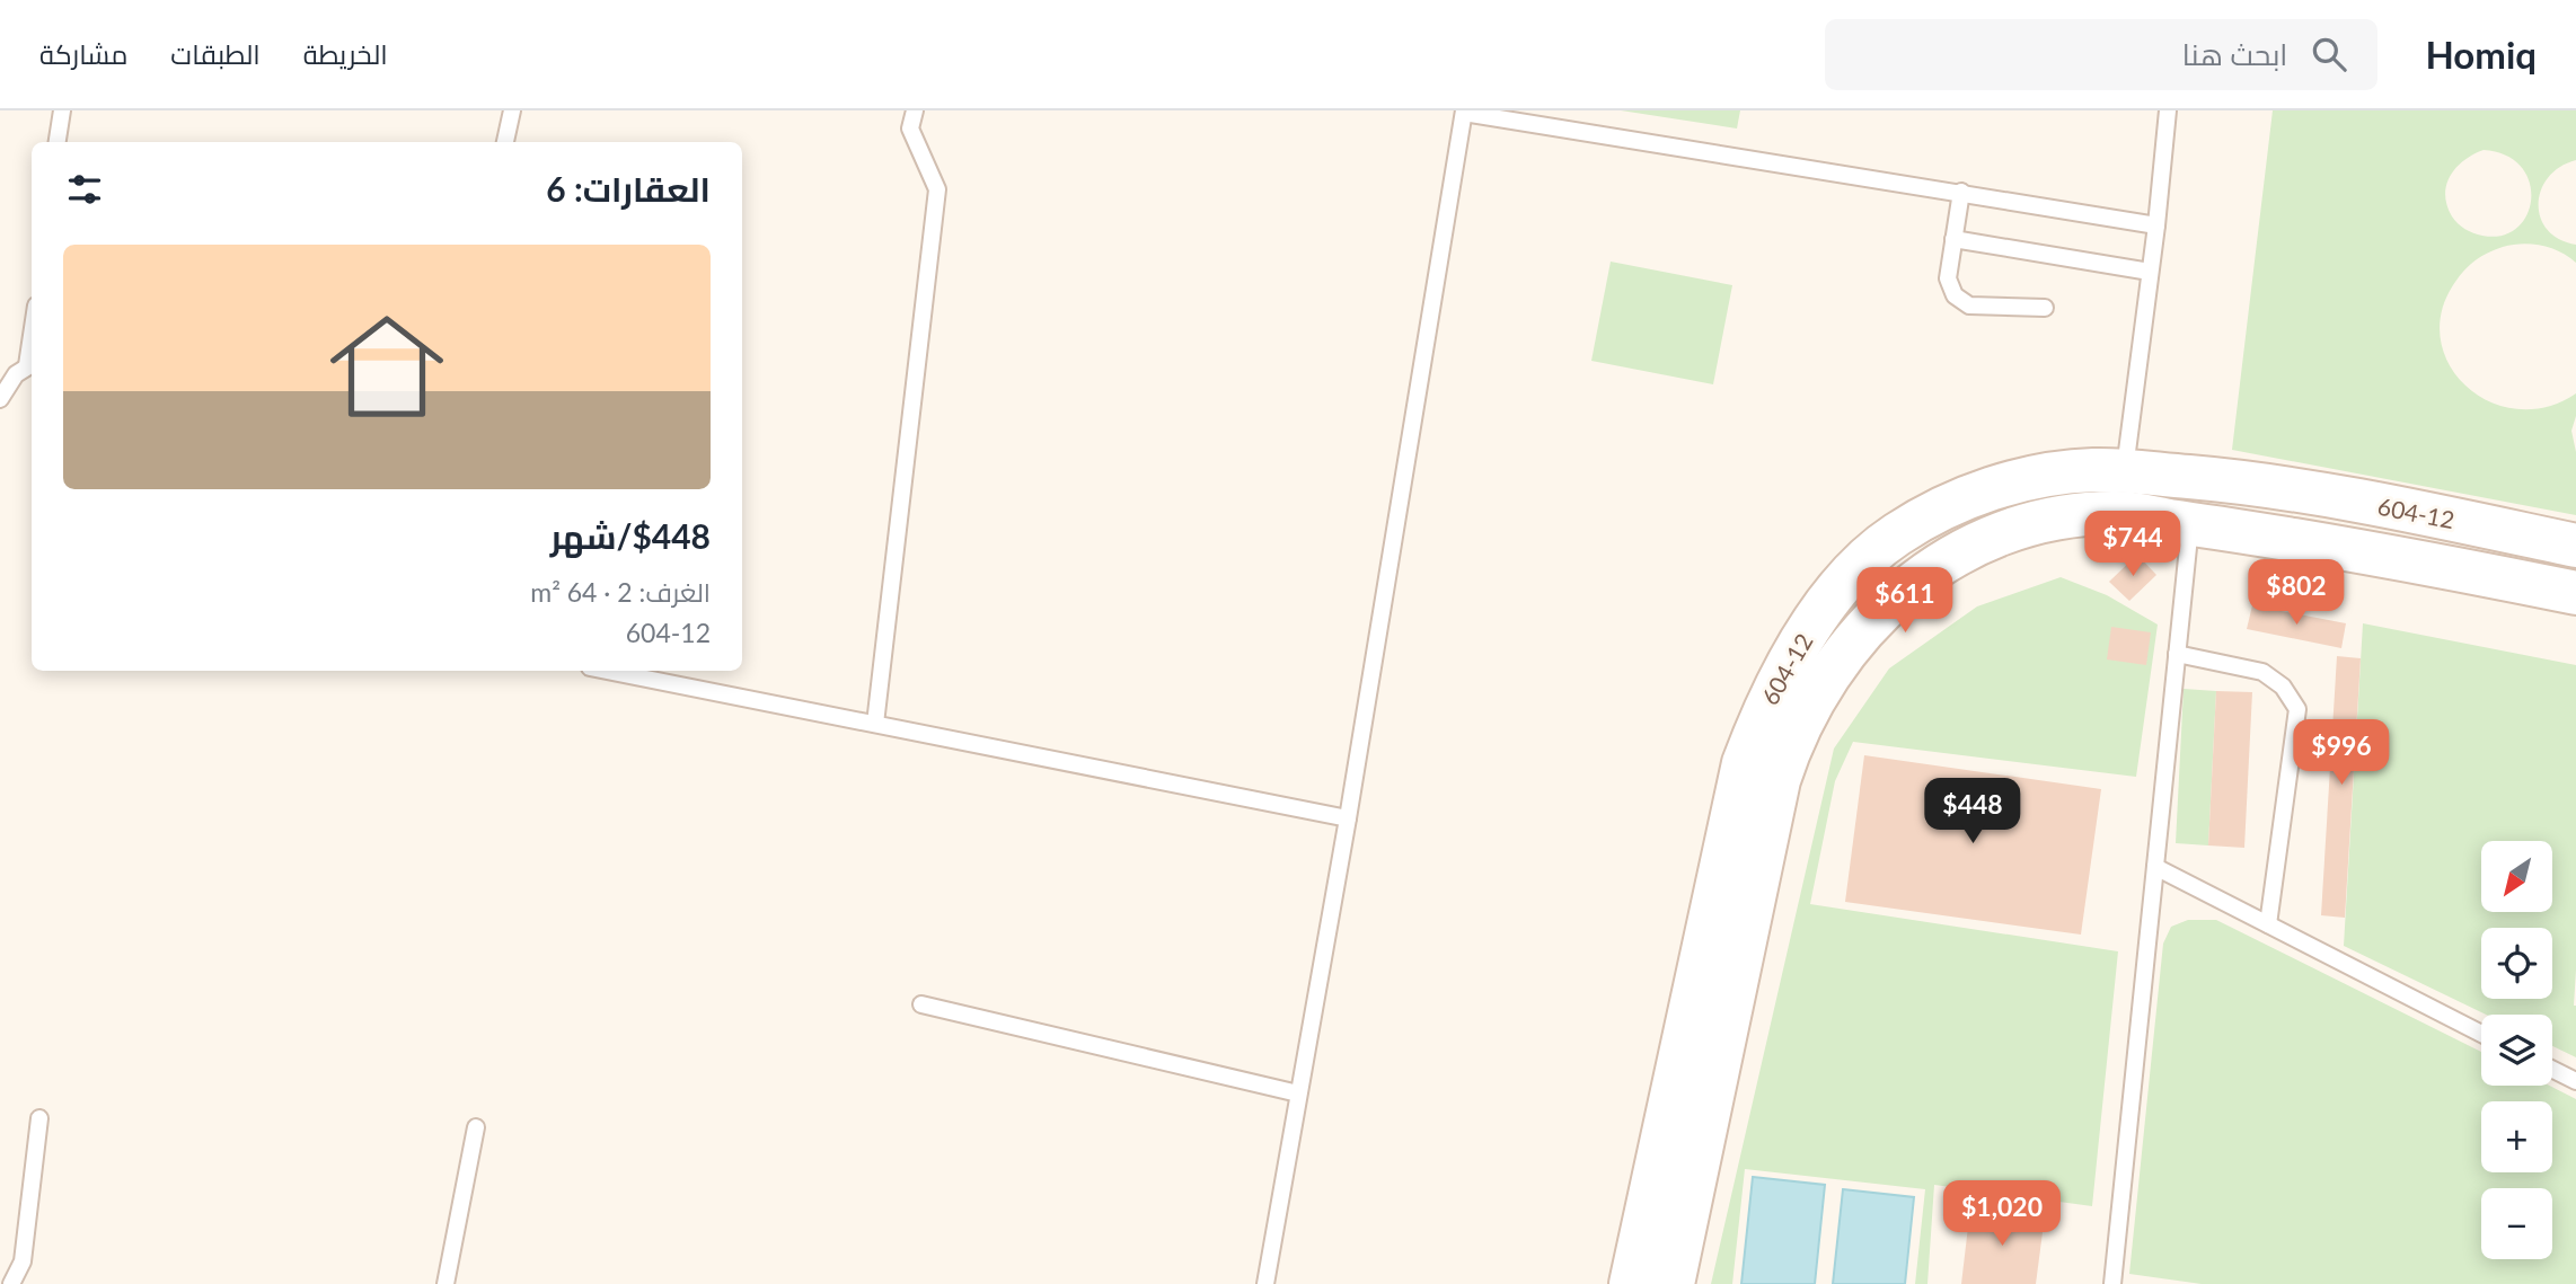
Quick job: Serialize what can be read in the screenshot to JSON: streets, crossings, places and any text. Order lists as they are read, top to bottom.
{
  "streets": {
    "main road": ["604-12"]
  },
  "north": "bottom left",
  "page": {
    "header": "Homiq",
    "search": "ابحث هنا",
    "nav": ["الخريطة", "الطبقات", "مشاركة"],
    "heading": "العقارات: 6",
    "list": [
      {
        "name": "$448/شهر",
        "note": "الغرف: 2 · 64 m² · 604-12"
      }
    ],
    "price": [
      "$744",
      "$802",
      "$611",
      "$996",
      "$448",
      "$1,020"
    ],
    "map_buttons": ["+", "−"]
  }
}
